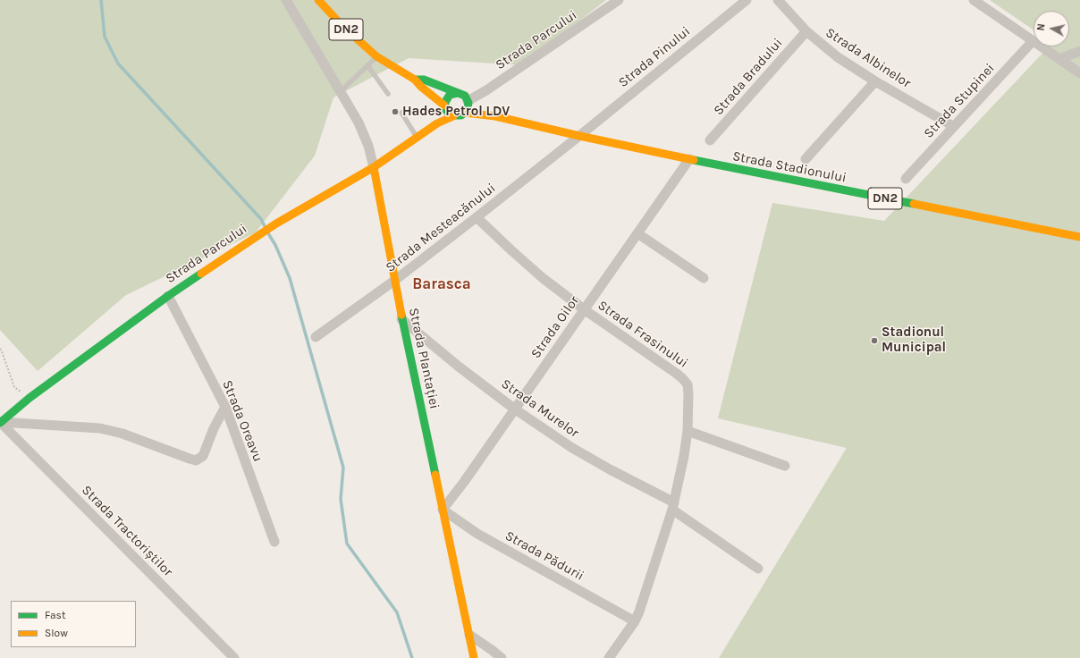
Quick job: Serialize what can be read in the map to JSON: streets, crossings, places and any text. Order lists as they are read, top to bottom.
{
  "streets": {
    "main road": [
      "DN2",
      "Strada Parcului",
      "Strada Stadionului",
      "Strada Plantației"
    ],
    "street": [
      "Strada Pinului",
      "Strada Albinelor",
      "Strada Bradului",
      "Strada Stupinei",
      "Strada Mesteacănului",
      "Strada Oilor",
      "Strada Frasinului",
      "Strada Murelor",
      "Strada Oreavu",
      "Strada Tractoriștilor",
      "Strada Pădurii"
    ]
  },
  "crossings": [
    ["DN2", "Strada Parcului"],
    ["DN2", "Strada Stadionului"],
    ["Strada Parcului", "Strada Stadionului"],
    ["Strada Parcului", "Strada Plantației"],
    ["Strada Parcului", "Strada Oreavu"],
    ["Strada Parcului", "Strada Tractoriștilor"],
    ["Strada Pinului", "Strada Stadionului"],
    ["Strada Pinului", "Strada Mesteacănului"],
    ["Strada Albinelor", "Strada Bradului"],
    ["Strada Albinelor", "Strada Stupinei"],
    ["Strada Stadionului", "Strada Mesteacănului"],
    ["Strada Stadionului", "Strada Oilor"],
    ["Strada Mesteacănului", "Strada Frasinului"],
    ["Strada Mesteacănului", "Strada Plantației"],
    ["Strada Oilor", "Strada Frasinului"],
    ["Strada Oilor", "Strada Plantației"],
    ["Strada Oilor", "Strada Murelor"],
    ["Strada Oilor", "Strada Pădurii"],
    ["Strada Frasinului", "Strada Murelor"],
    ["Strada Frasinului", "Strada Pădurii"],
    ["Strada Plantației", "Strada Murelor"],
    ["Strada Plantației", "Strada Pădurii"]
  ],
  "districts": ["Barasca"],
  "places": ["Hades Petrol LDV", "Stadionul Municipal"],
  "legend": ["Fast", "Slow"],
  "north": "left"
}
